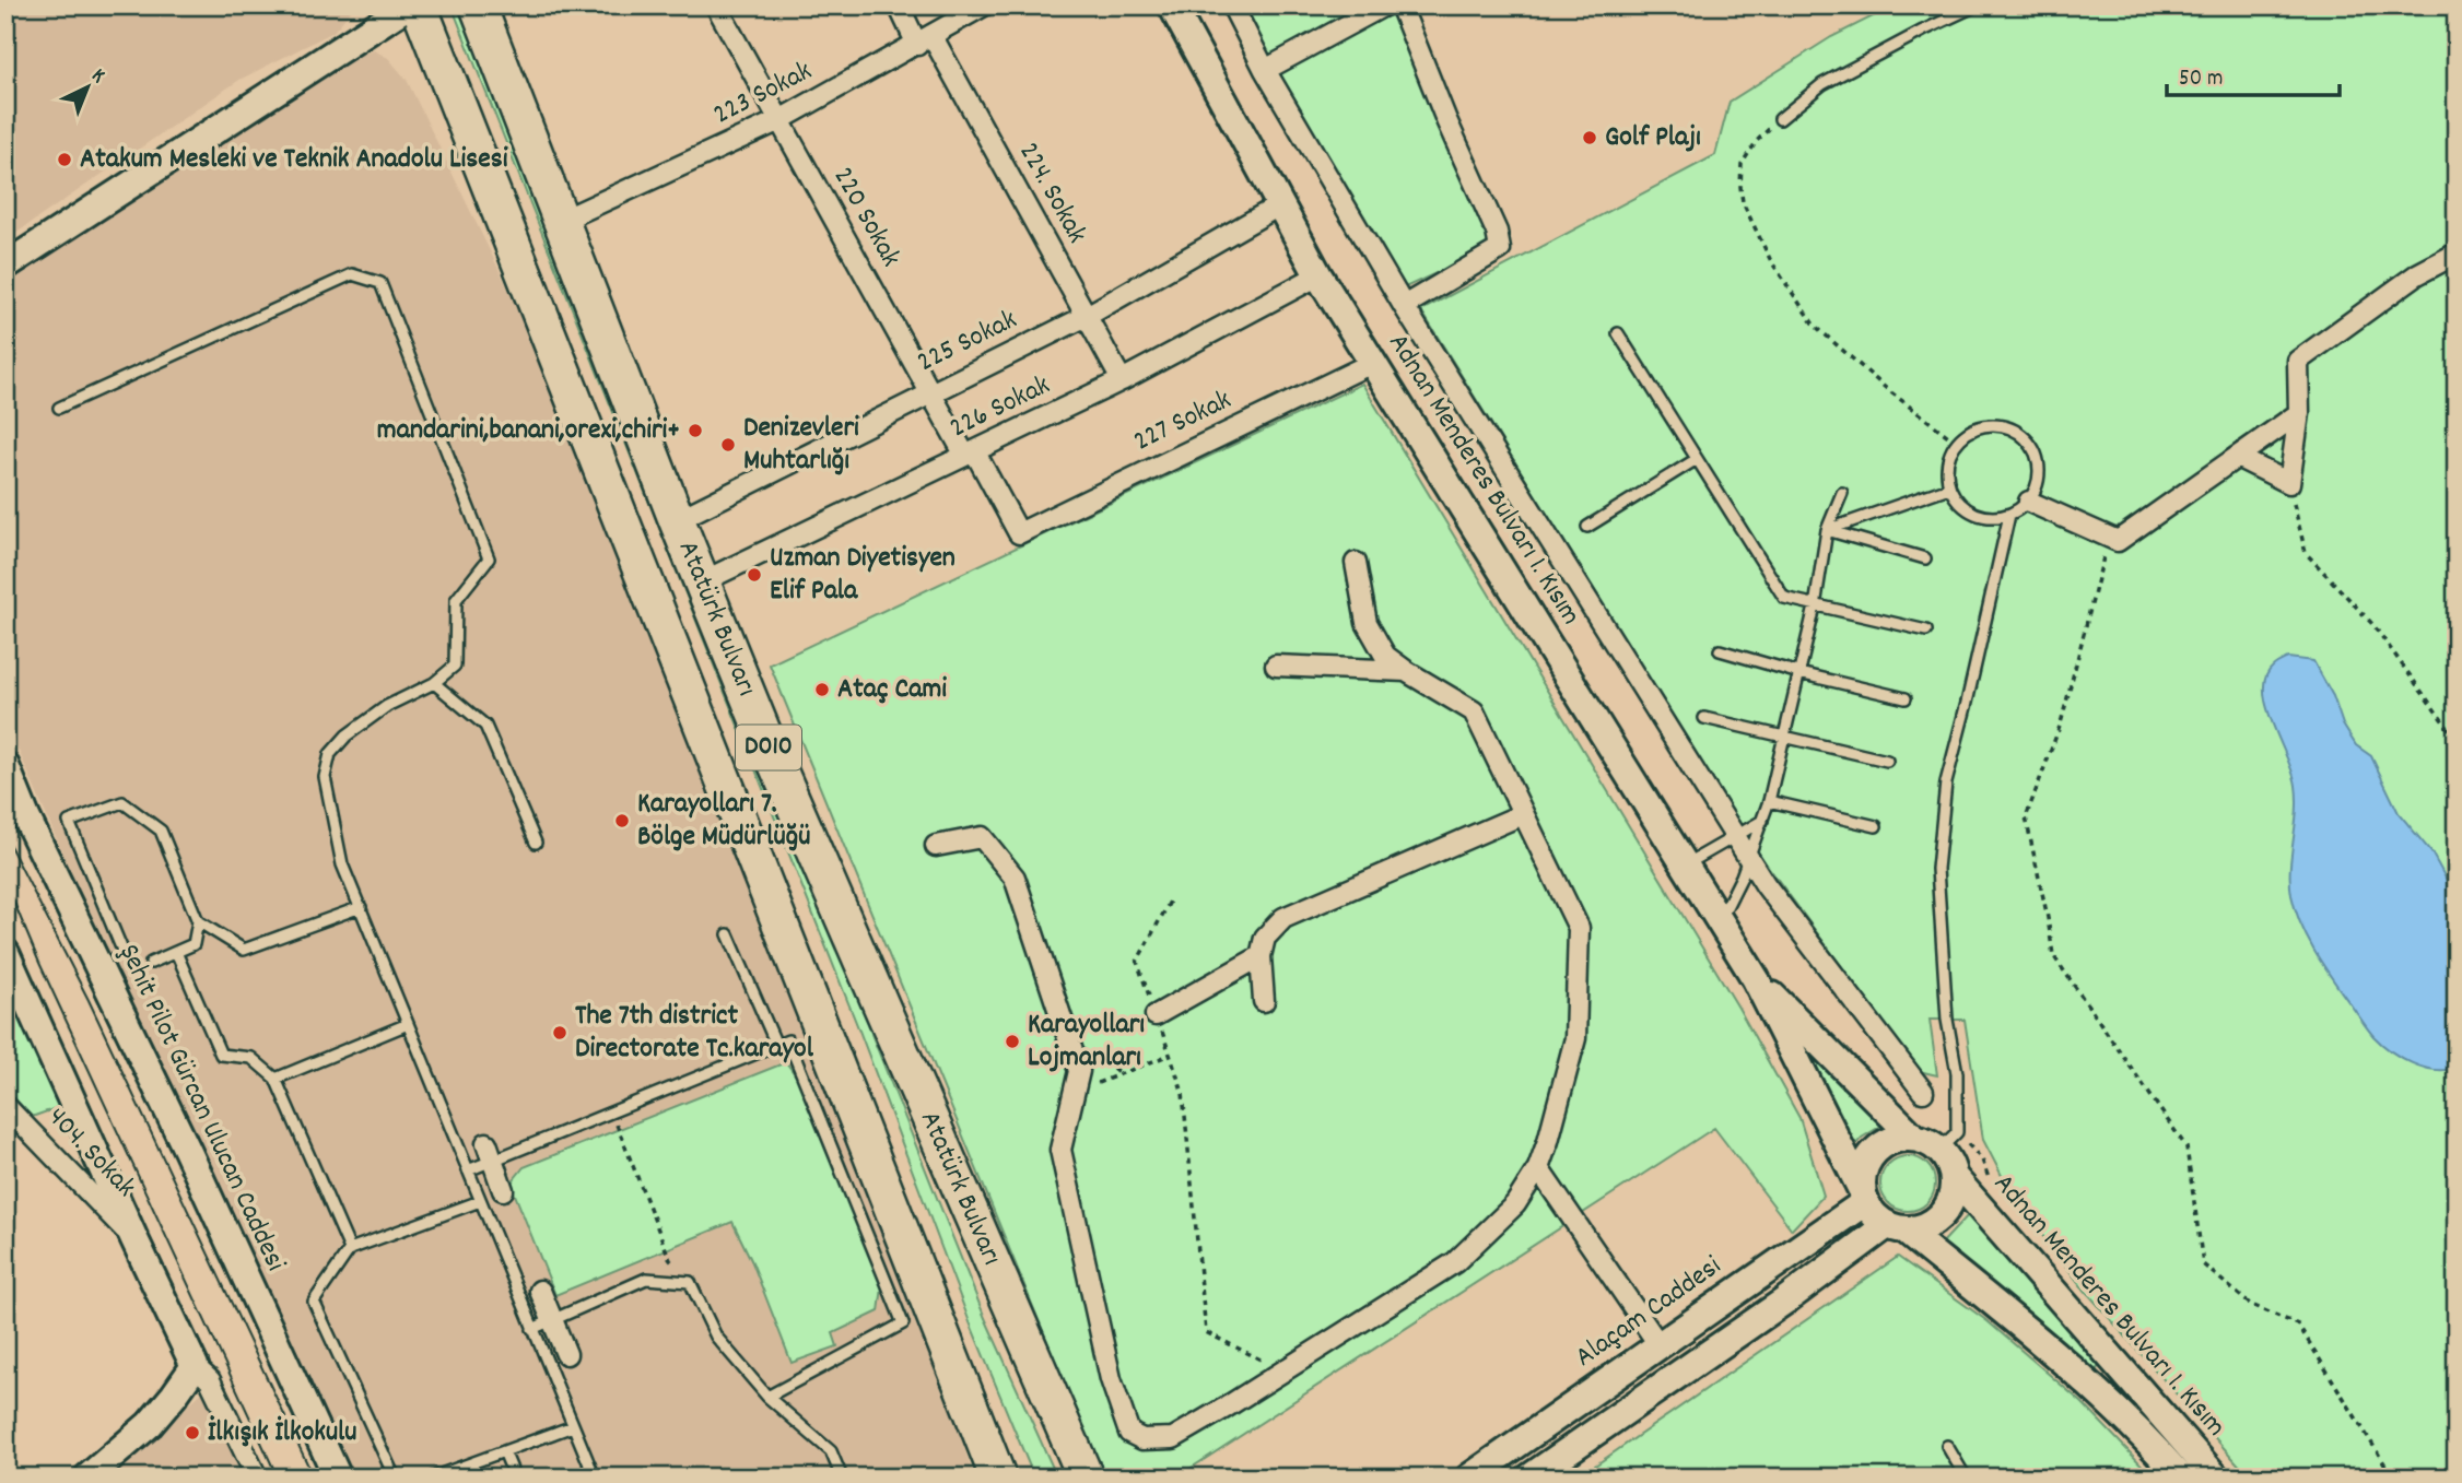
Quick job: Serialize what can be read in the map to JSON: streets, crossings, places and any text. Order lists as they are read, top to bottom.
{
  "streets": {
    "highway": ["Atatürk Bulvarı", "D010"],
    "main road": ["Adnan Menderes Bulvarı 1. Kısım", "Şehit Pilot Gürcan Ulucan Caddesi", "Alaçam Caddesi"],
    "street": [
      "223 Sokak",
      "224. Sokak",
      "220 Sokak",
      "225 Sokak",
      "226 Sokak",
      "227 Sokak",
      "404. Sokak"
    ]
  },
  "crossings": [
    ["223 Sokak", "224. Sokak"],
    ["223 Sokak", "220 Sokak"],
    ["223 Sokak", "Atatürk Bulvarı"],
    ["224. Sokak", "225 Sokak"],
    ["224. Sokak", "226 Sokak"],
    ["220 Sokak", "225 Sokak"],
    ["220 Sokak", "226 Sokak"],
    ["220 Sokak", "227 Sokak"],
    ["225 Sokak", "Adnan Menderes Bulvarı 1. Kısım"],
    ["225 Sokak", "Atatürk Bulvarı"],
    ["226 Sokak", "Adnan Menderes Bulvarı 1. Kısım"],
    ["226 Sokak", "Atatürk Bulvarı"],
    ["227 Sokak", "Adnan Menderes Bulvarı 1. Kısım"],
    ["Adnan Menderes Bulvarı 1. Kısım", "Alaçam Caddesi"]
  ],
  "places": [
    "Golf Plajı",
    "Atakum Mesleki ve Teknik Anadolu Lisesi",
    "mandarini,banani,orexi,chiri+",
    "Denizevleri Muhtarlığı",
    "Uzman Diyetisyen Elif Pala",
    "Ataç Cami",
    "Karayolları 7. Bölge Müdürlüğü",
    "The 7th district Directorate Tc.karayol",
    "Karayolları Lojmanları",
    "İlkışık İlkokulu"
  ],
  "scale_bar": "50 m",
  "north": "top right"
}
